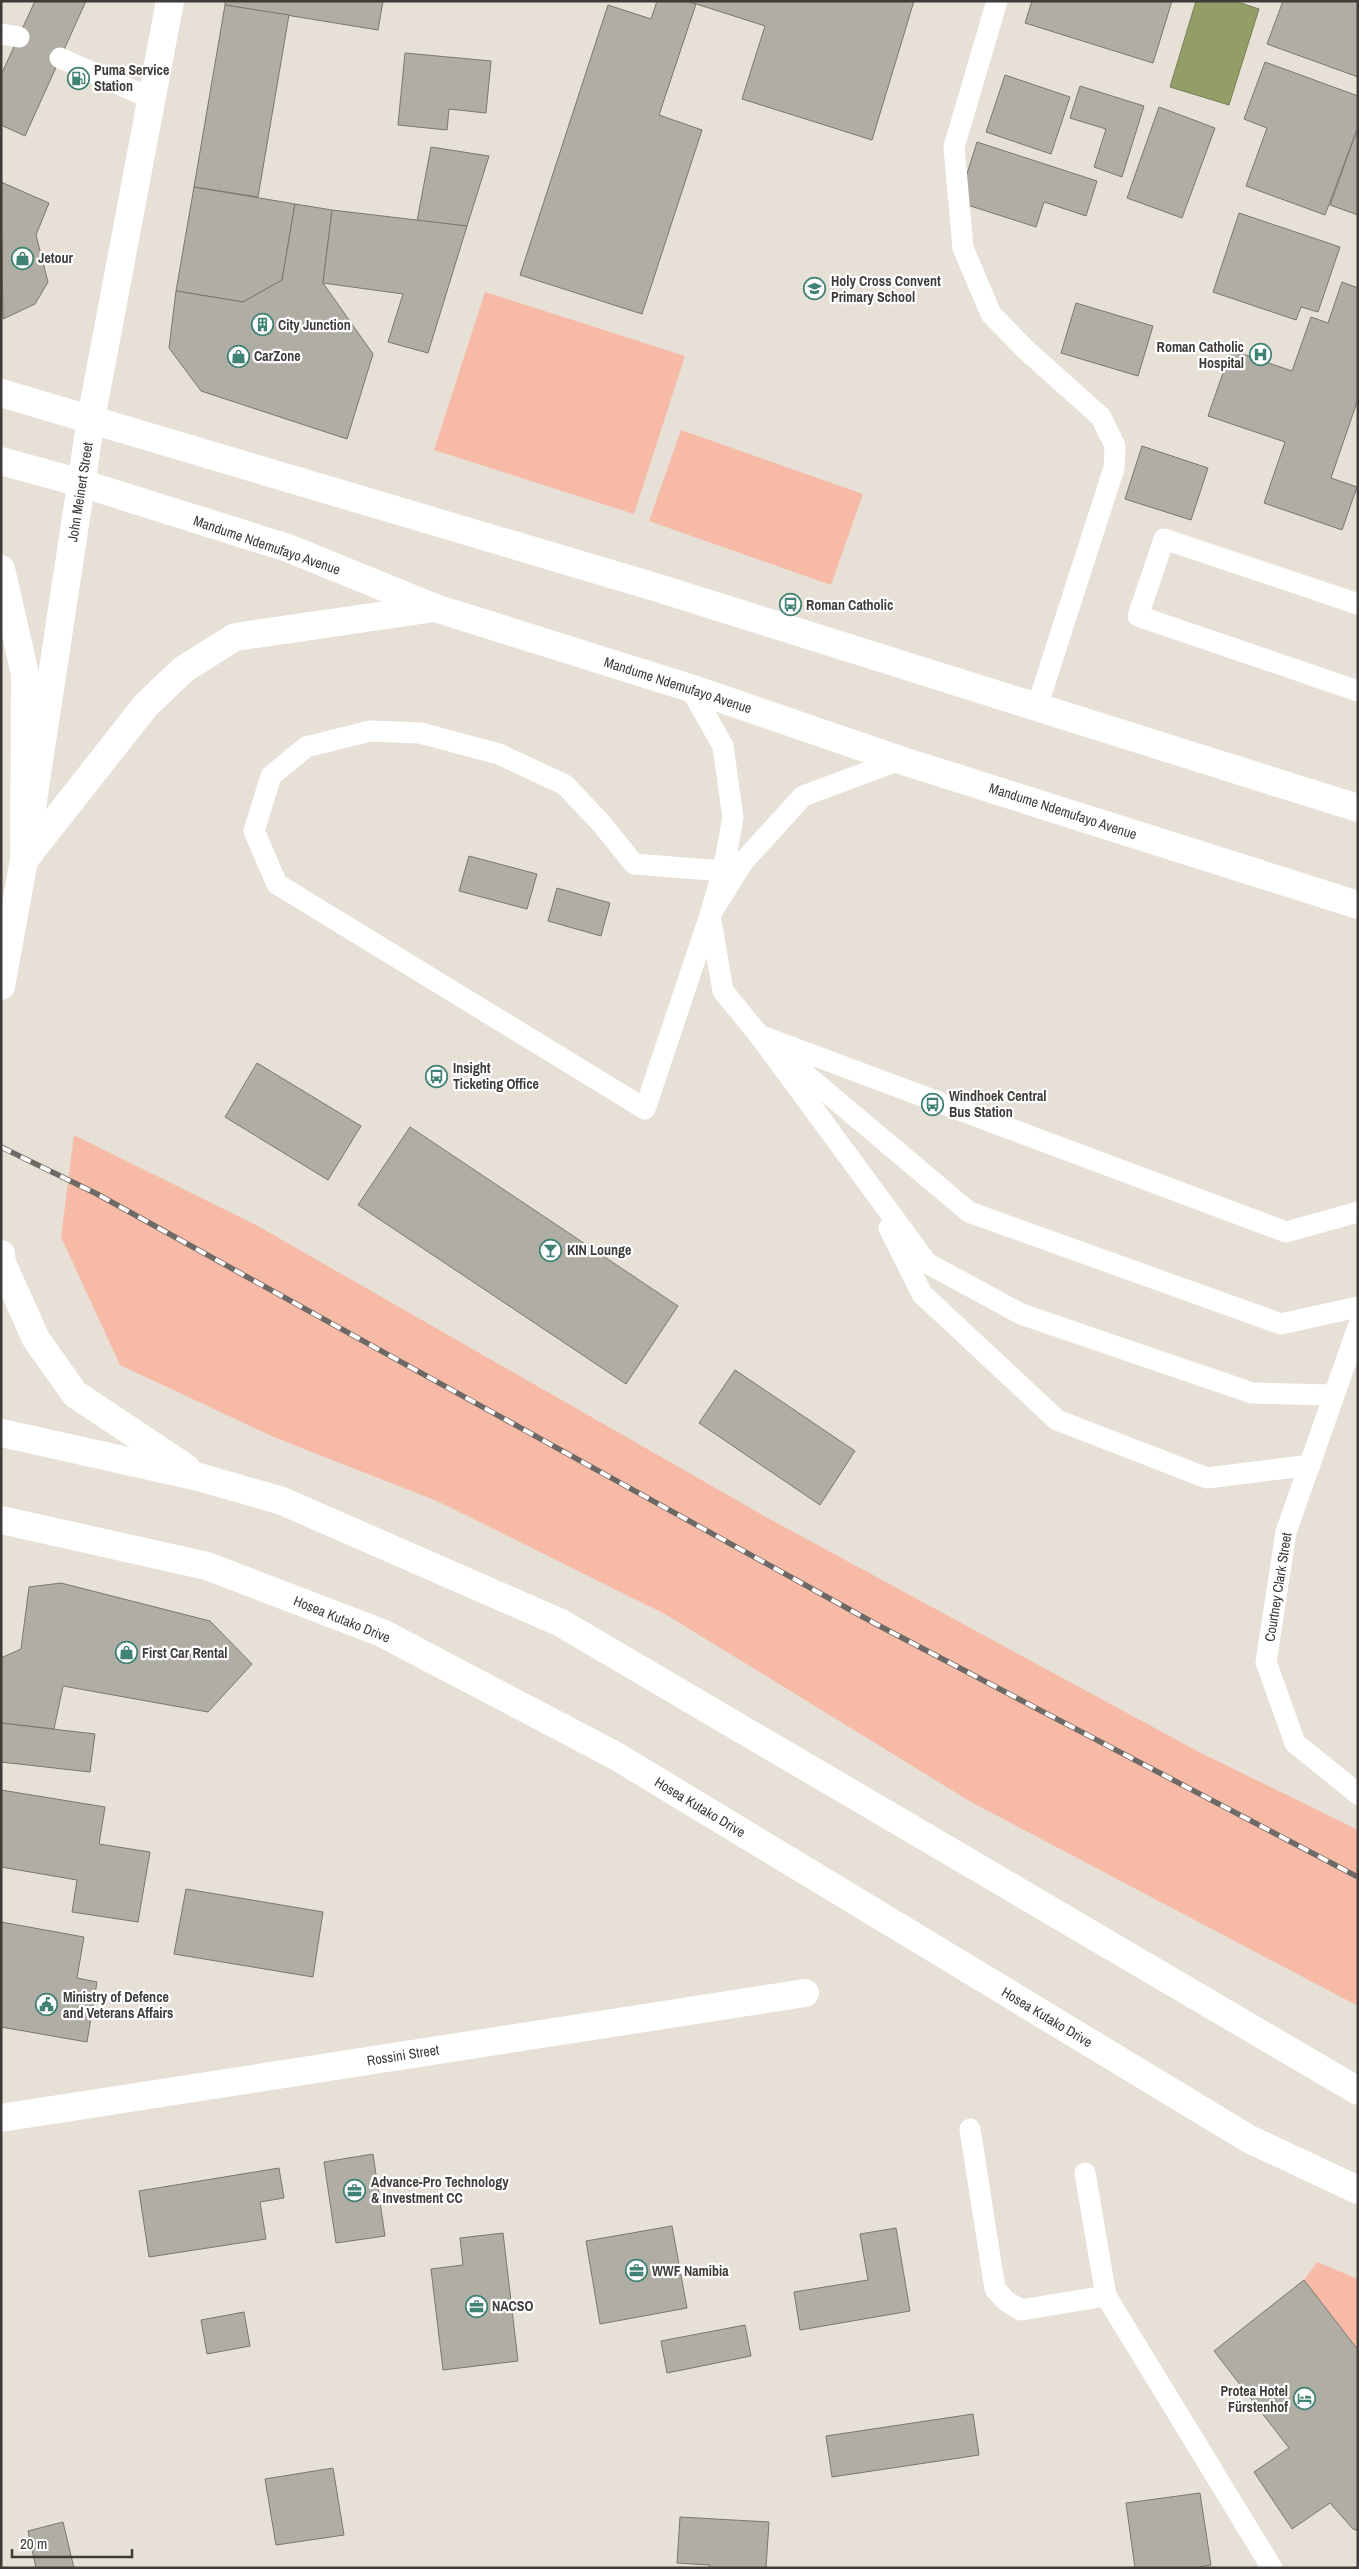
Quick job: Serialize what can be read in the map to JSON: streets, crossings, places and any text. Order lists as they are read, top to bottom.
{
  "streets": {
    "main road": [
      "John Meinert Street",
      "Mandume Ndemufayo Avenue",
      "Hosea Kutako Drive",
      "Rossini Street"
    ],
    "lane": ["Courtney Clark Street"]
  },
  "crossings": [
    ["John Meinert Street", "Mandume Ndemufayo Avenue"]
  ],
  "places": {
    "fuel station": ["Puma Service Station"],
    "shop": ["Jetour", "CarZone", "First Car Rental"],
    "school or university": ["Holy Cross Convent Primary School"],
    "building": ["City Junction"],
    "hospital": ["Roman Catholic Hospital"],
    "bus stop": ["Roman Catholic", "Insight Ticketing Office", "Windhoek Central Bus Station"],
    "bar": ["KIN Lounge"],
    "public building": ["Ministry of Defence and Veterans Affairs"],
    "office": ["Advance-Pro Technology & Investment CC", "WWF Namibia", "NACSO"],
    "hotel": ["Protea Hotel Fürstenhof"]
  },
  "scale_bar": "20 m"
}
